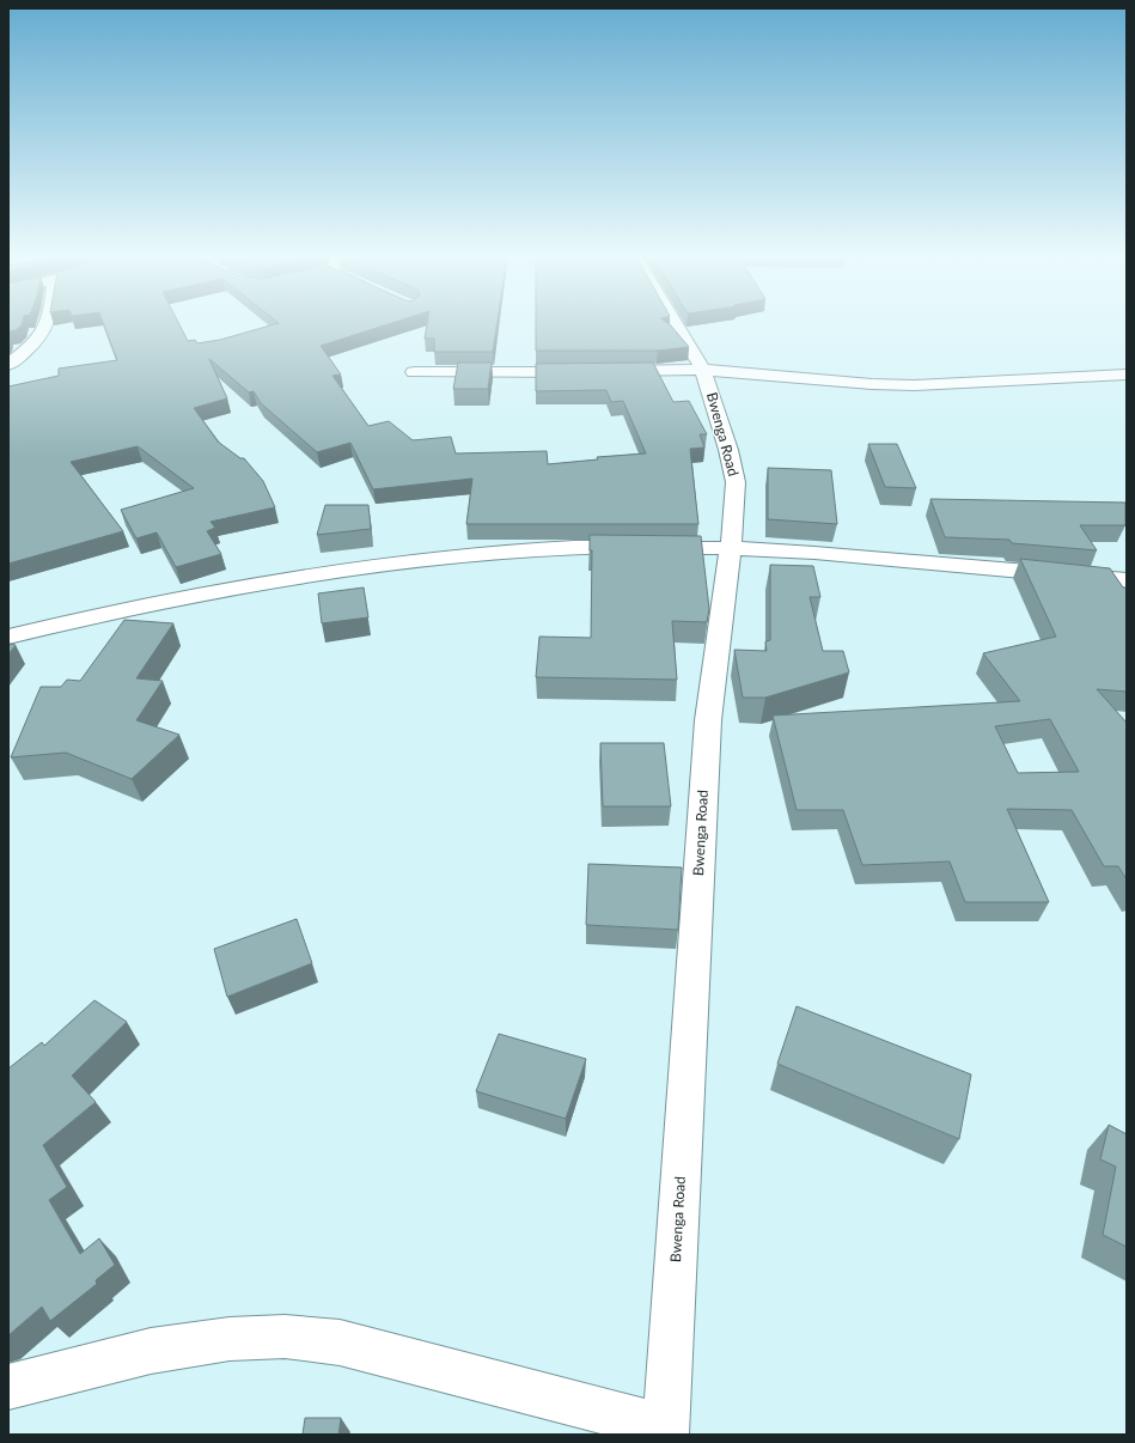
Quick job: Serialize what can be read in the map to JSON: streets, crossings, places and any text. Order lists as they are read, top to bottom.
{
  "streets": {
    "street": ["Bwenga Road"]
  }
}
